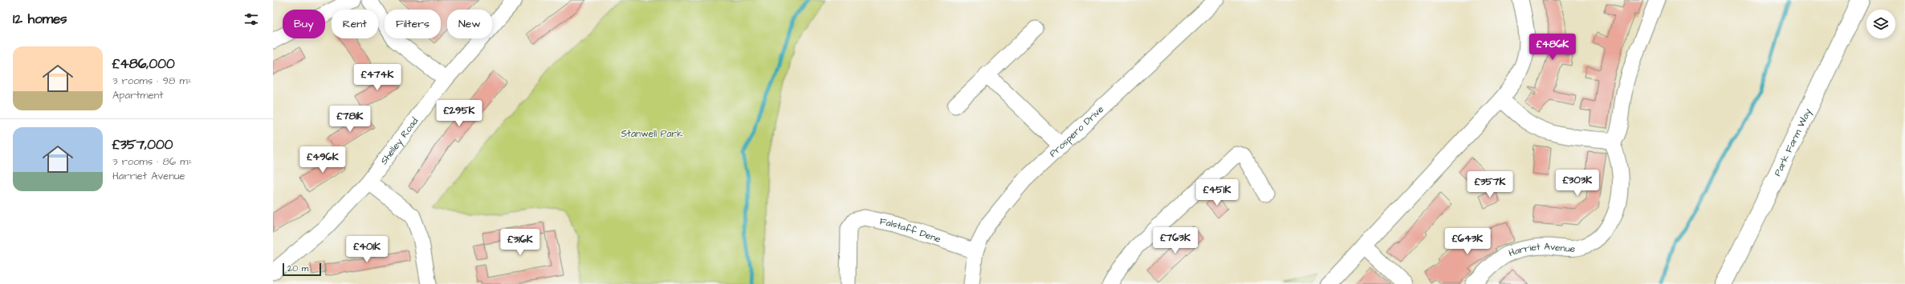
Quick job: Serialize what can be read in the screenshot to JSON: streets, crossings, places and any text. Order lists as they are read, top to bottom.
{
  "streets": {
    "highway": ["Park Farm Way"],
    "street": [
      "Prospero Drive",
      "Shelley Road",
      "Falstaff Dene",
      "Harriet Avenue"
    ]
  },
  "crossings": [
    ["Prospero Drive", "Falstaff Dene"]
  ],
  "parks": ["Stanwell Park"],
  "scale_bar": "20 m",
  "page": {
    "heading": "12 homes",
    "chip": [
      "Buy",
      "Rent",
      "Filters",
      "New"
    ],
    "price": [
      "£486K",
      "£474K",
      "£295K",
      "£781K",
      "£496K",
      "£303K",
      "£357K",
      "£451K",
      "£763K",
      "£643K",
      "£316K",
      "£401K"
    ],
    "list": [
      {
        "name": "£486,000",
        "note": "3 rooms · 98 m² · Apartment"
      },
      {
        "name": "£357,000",
        "note": "3 rooms · 86 m² · Harriet Avenue"
      }
    ],
    "scale": "20 m"
  }
}
